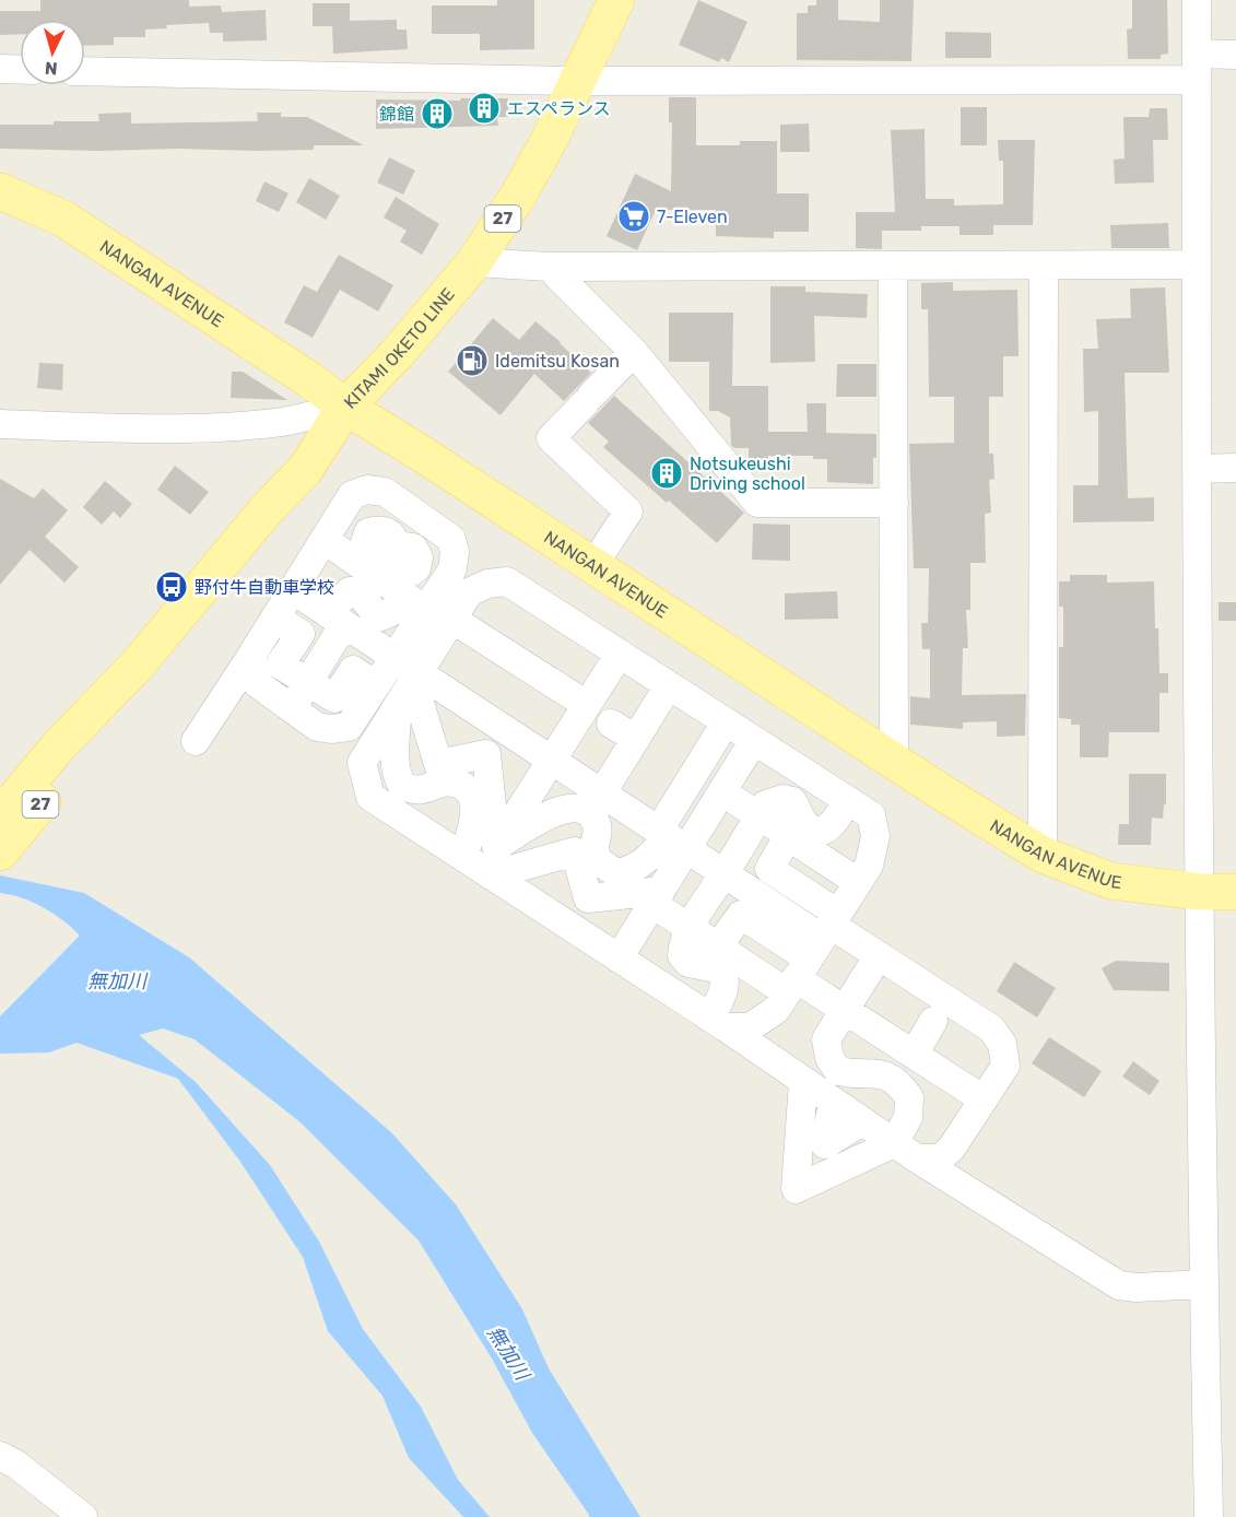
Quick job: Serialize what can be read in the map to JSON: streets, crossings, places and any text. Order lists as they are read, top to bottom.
{
  "streets": {
    "main road": ["27", "NANGAN AVENUE", "KITAMI OKETO LINE"]
  },
  "crossings": [
    ["NANGAN AVENUE", "KITAMI OKETO LINE"]
  ],
  "water": ["無加川"],
  "places": {
    "building": ["エスペランス", "錦館", "Notsukeushi Driving school"],
    "supermarket": ["7-Eleven"],
    "fuel station": ["Idemitsu Kosan"],
    "bus stop": ["野付牛自動車学校"]
  },
  "north": "bottom"
}
